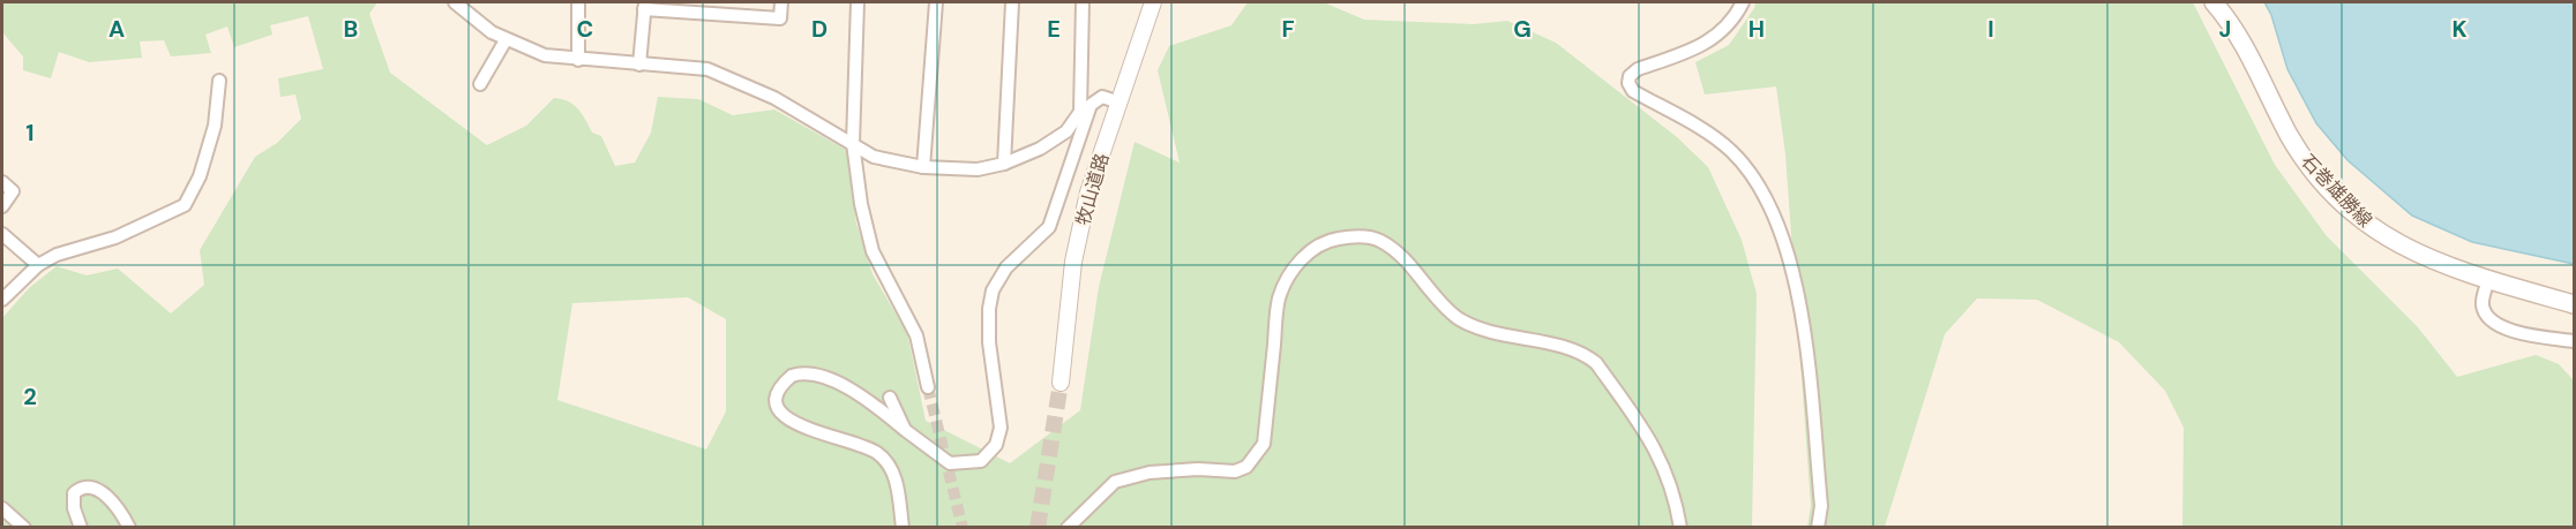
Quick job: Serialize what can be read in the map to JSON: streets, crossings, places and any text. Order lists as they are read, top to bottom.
{
  "streets": {
    "main road": ["石巻雄勝線"],
    "street": ["牧山道路"]
  },
  "grid": {
    "columns": [
      "A",
      "B",
      "C",
      "D",
      "E",
      "F",
      "G",
      "H",
      "I",
      "J",
      "K"
    ],
    "rows": ["1", "2"]
  }
}
